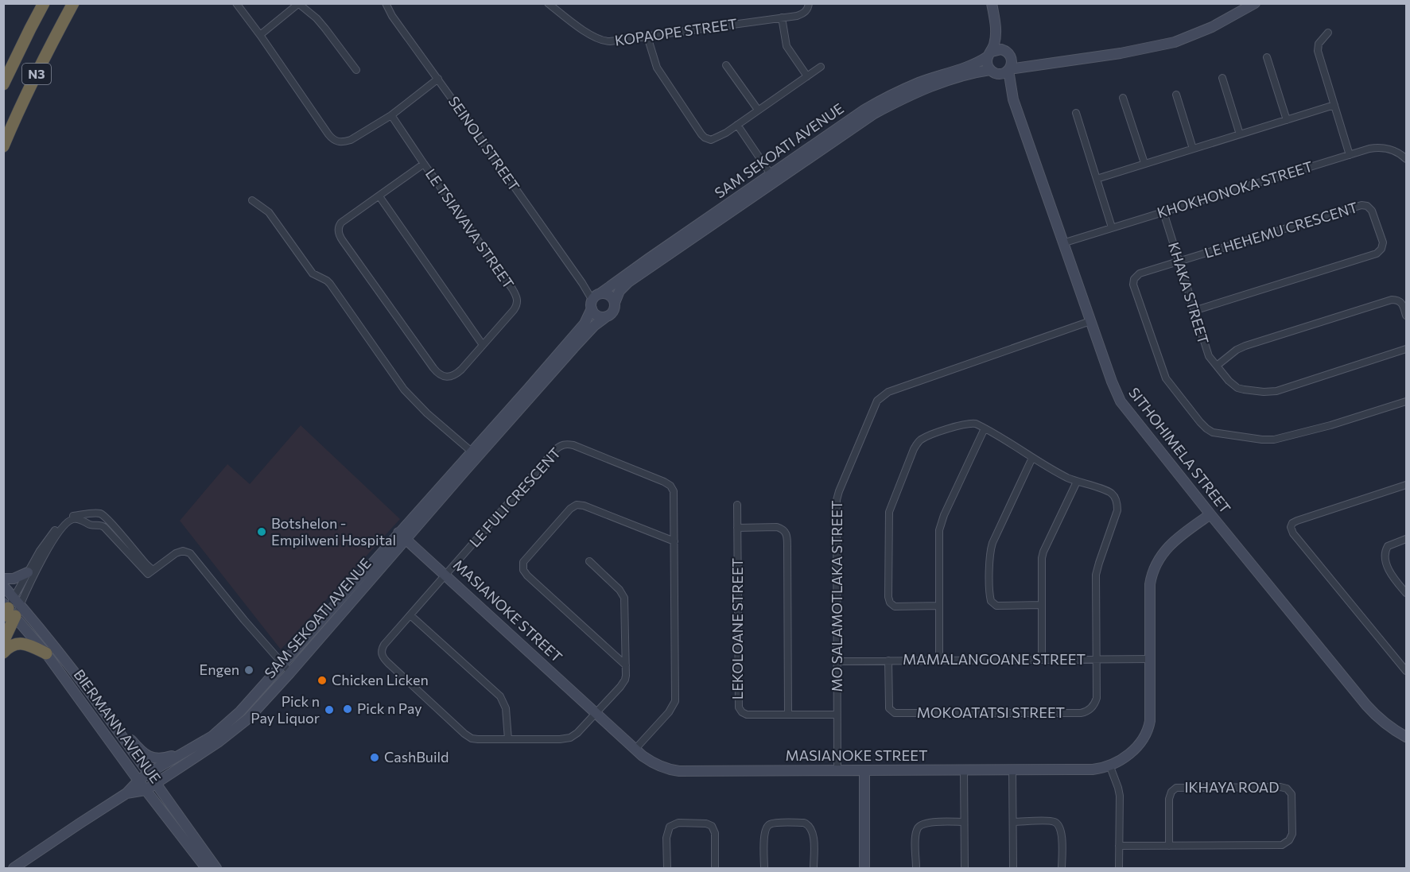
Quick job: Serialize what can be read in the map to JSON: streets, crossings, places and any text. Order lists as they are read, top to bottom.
{
  "streets": {
    "highway": ["N3"],
    "street": [
      "KOPAOPE STREET",
      "SEINOLI STREET",
      "SAM SEKOATI AVENUE",
      "KHOKHONOKA STREET",
      "LE TSIAVAVA STREET",
      "LE HEHEMU CRESCENT",
      "KHAKA STREET",
      "SITHOHIMELA STREET",
      "LE FULI CRESCENT",
      "MO SALAMOTLAKA STREET",
      "MASIANOKE STREET",
      "LEKOLOANE STREET",
      "MAMALANGOANE STREET",
      "MOKOATATSI STREET",
      "BIERMANN AVENUE",
      "IKHAYA ROAD"
    ]
  },
  "crossings": [
    ["SEINOLI STREET", "SAM SEKOATI AVENUE"],
    ["SAM SEKOATI AVENUE", "SITHOHIMELA STREET"],
    ["SAM SEKOATI AVENUE", "MASIANOKE STREET"],
    ["SAM SEKOATI AVENUE", "BIERMANN AVENUE"],
    ["KHOKHONOKA STREET", "KHAKA STREET"],
    ["KHOKHONOKA STREET", "SITHOHIMELA STREET"],
    ["LE HEHEMU CRESCENT", "KHAKA STREET"],
    ["SITHOHIMELA STREET", "MO SALAMOTLAKA STREET"],
    ["SITHOHIMELA STREET", "MASIANOKE STREET"],
    ["LE FULI CRESCENT", "MASIANOKE STREET"],
    ["MO SALAMOTLAKA STREET", "MASIANOKE STREET"],
    ["MO SALAMOTLAKA STREET", "LEKOLOANE STREET"],
    ["MO SALAMOTLAKA STREET", "MAMALANGOANE STREET"],
    ["MASIANOKE STREET", "MAMALANGOANE STREET"],
    ["MAMALANGOANE STREET", "MOKOATATSI STREET"]
  ],
  "places": [
    "Botshelon - Empilweni Hospital",
    "Engen",
    "Chicken Licken",
    "Pick n Pay",
    "Pick n Pay Liquor",
    "CashBuild"
  ]
}
